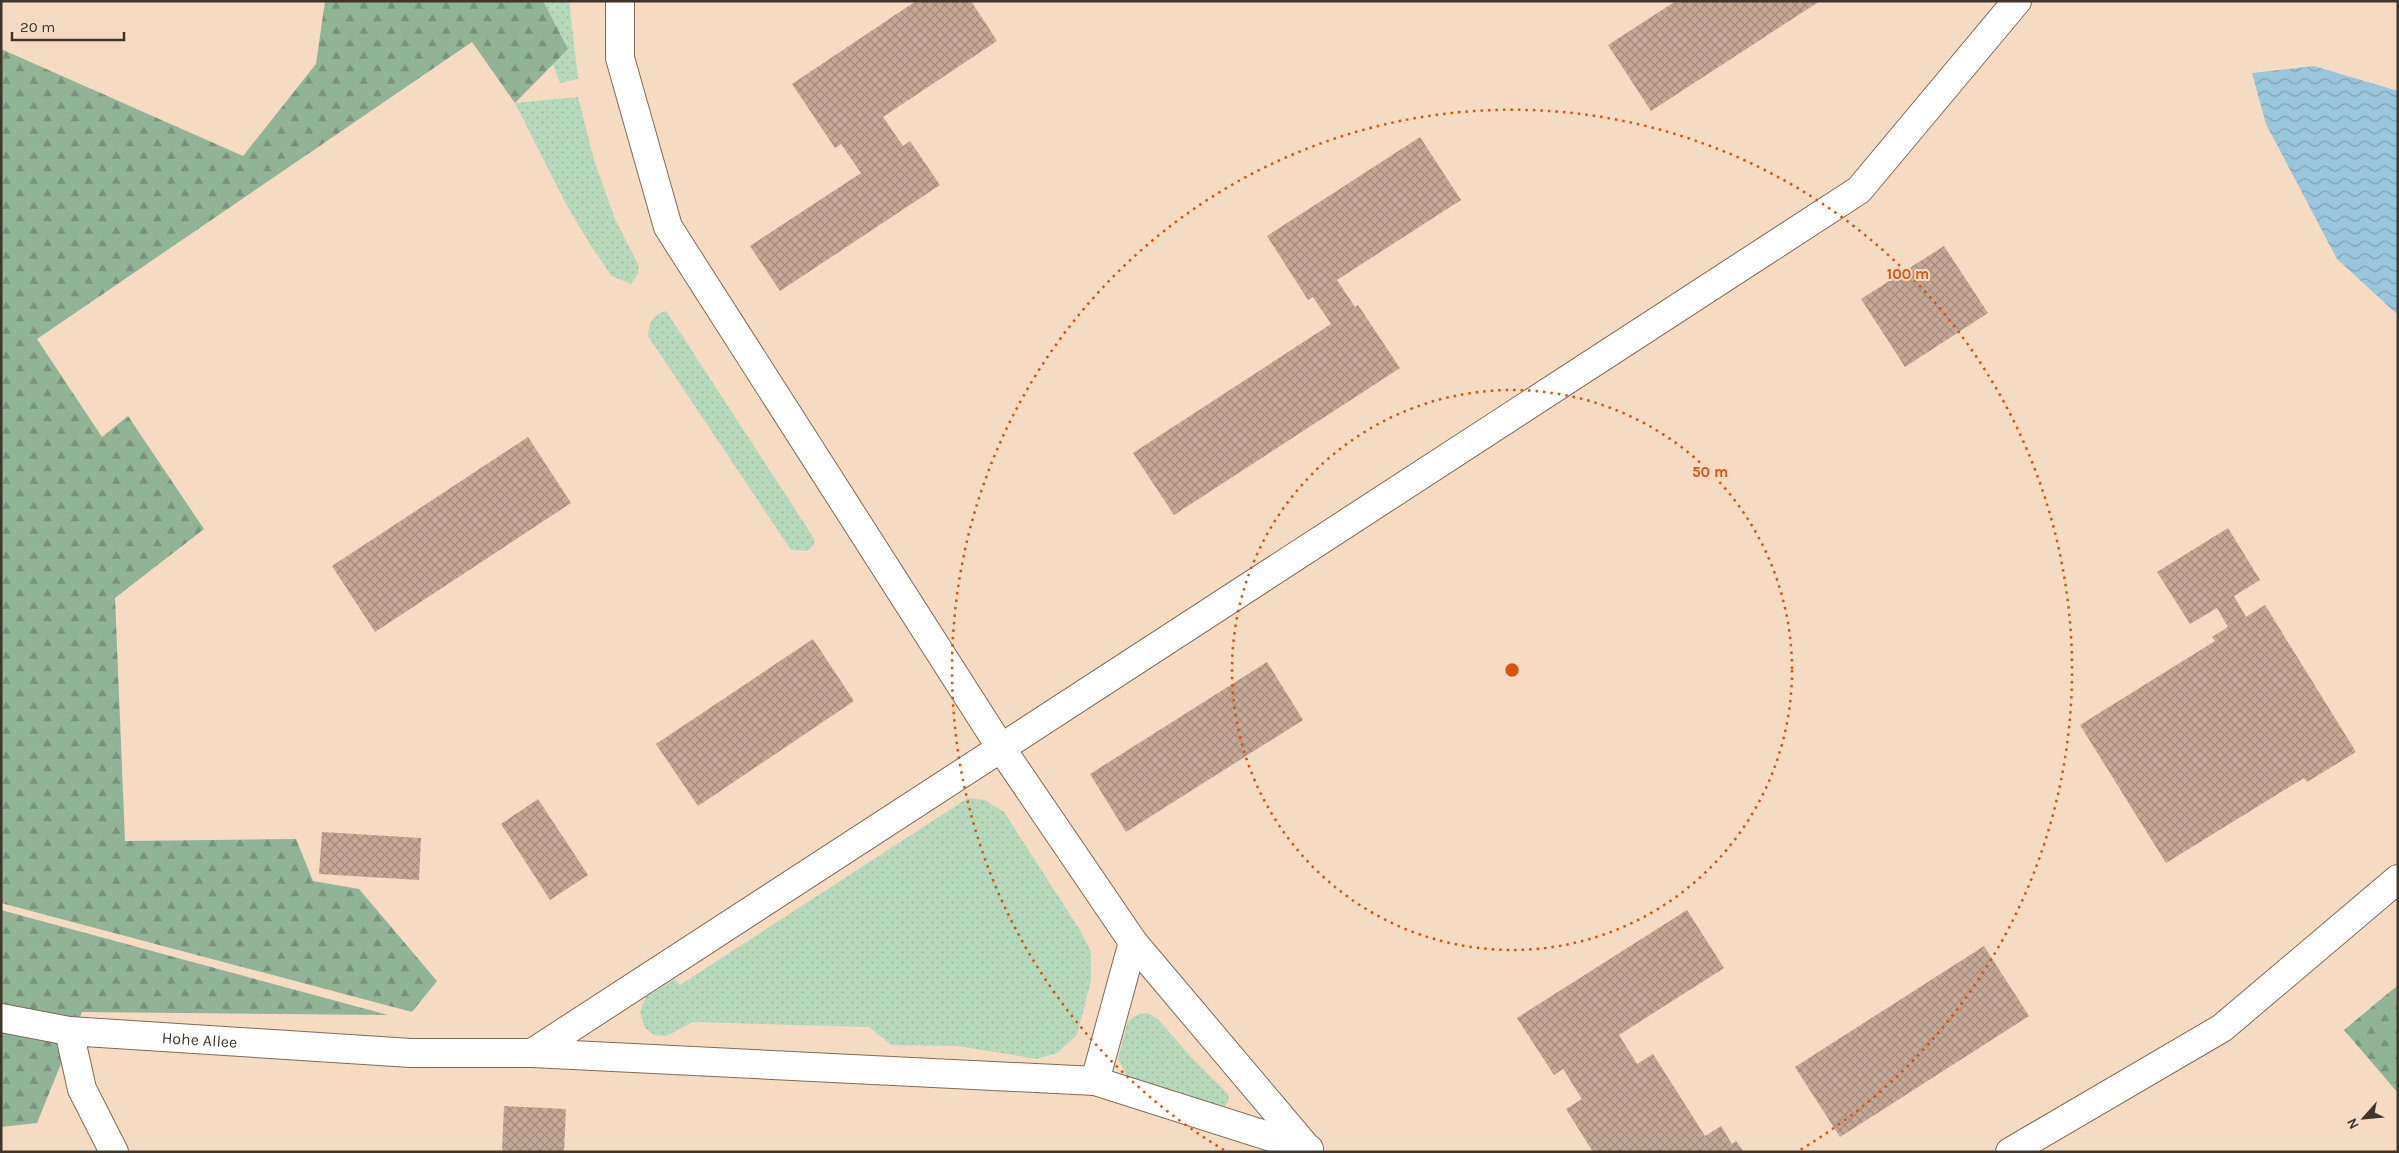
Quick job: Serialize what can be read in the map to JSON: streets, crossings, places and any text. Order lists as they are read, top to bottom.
{
  "streets": {
    "street": ["Hohe Allee"]
  },
  "scale_bar": "20 m",
  "north": "bottom left",
  "rings": ["100 m", "50 m"]
}
